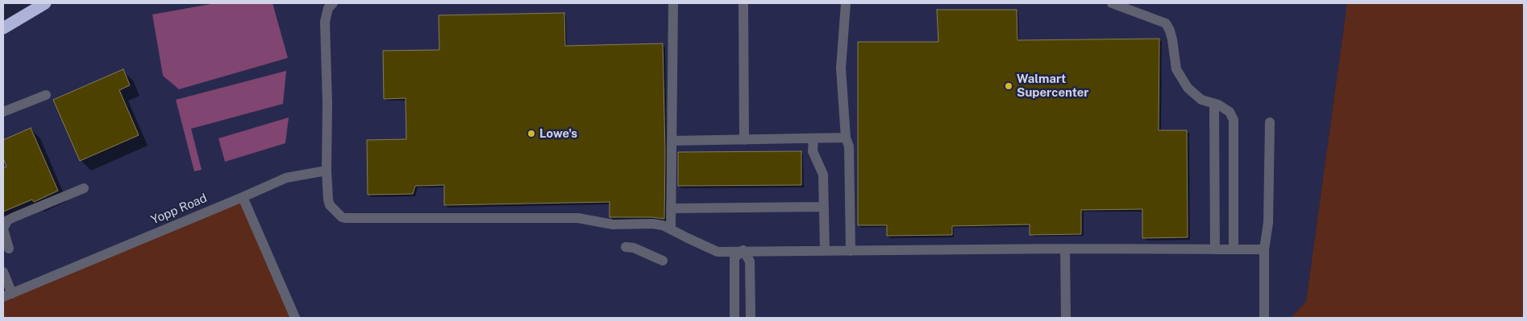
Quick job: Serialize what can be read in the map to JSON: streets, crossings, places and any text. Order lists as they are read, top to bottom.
{
  "streets": {
    "street": ["Yopp Road"]
  },
  "places": ["Walmart Supercenter", "Lowe's"]
}
